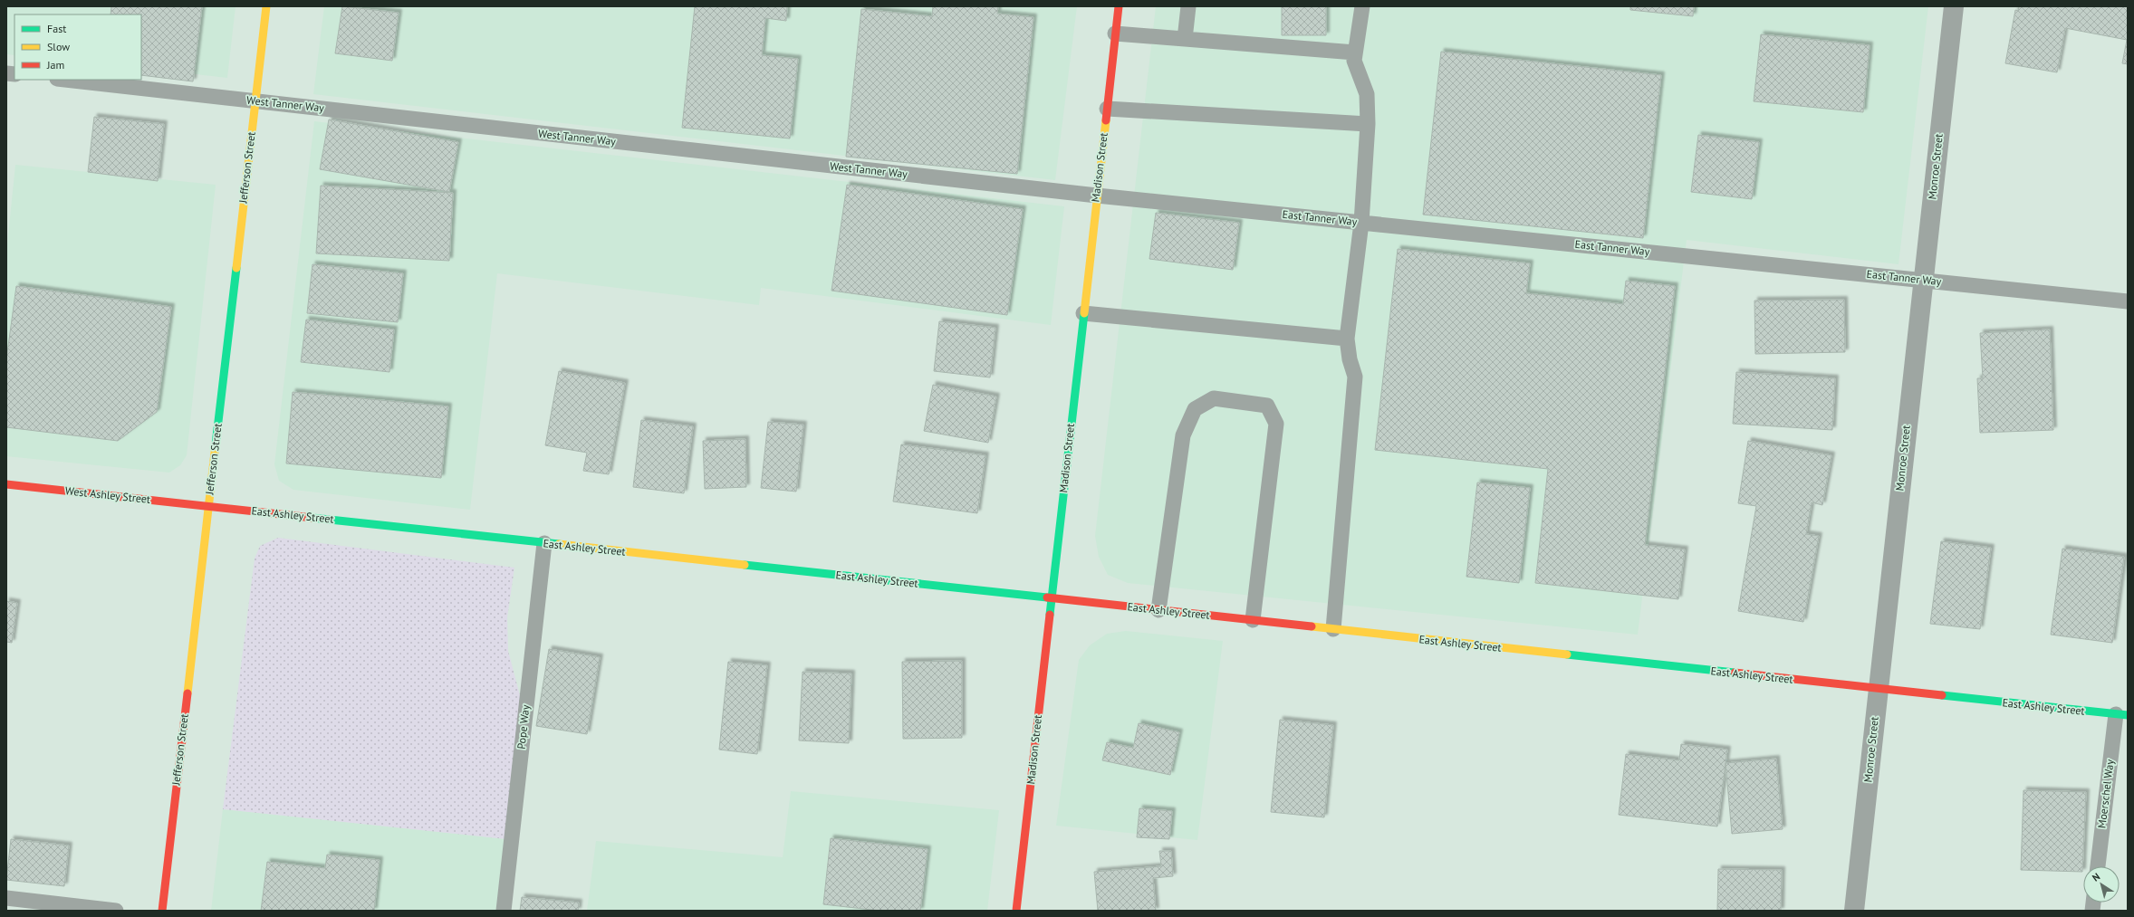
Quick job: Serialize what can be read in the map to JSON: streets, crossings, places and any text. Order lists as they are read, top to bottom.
{
  "streets": {
    "street": [
      "Monroe Street",
      "Jefferson Street",
      "Madison Street",
      "West Ashley Street",
      "East Ashley Street"
    ],
    "lane": [
      "West Tanner Way",
      "East Tanner Way",
      "Pope Way",
      "Moerschel Way"
    ]
  },
  "crossings": [
    ["West Tanner Way", "Jefferson Street"],
    ["West Tanner Way", "Madison Street"],
    ["West Tanner Way", "East Tanner Way"],
    ["Monroe Street", "East Tanner Way"],
    ["Monroe Street", "East Ashley Street"],
    ["Jefferson Street", "West Ashley Street"],
    ["Jefferson Street", "East Ashley Street"],
    ["Madison Street", "East Tanner Way"],
    ["Madison Street", "East Ashley Street"],
    ["West Ashley Street", "East Ashley Street"],
    ["East Ashley Street", "Pope Way"],
    ["East Ashley Street", "Moerschel Way"]
  ],
  "legend": ["Fast", "Slow", "Jam"],
  "north": "top left"
}
